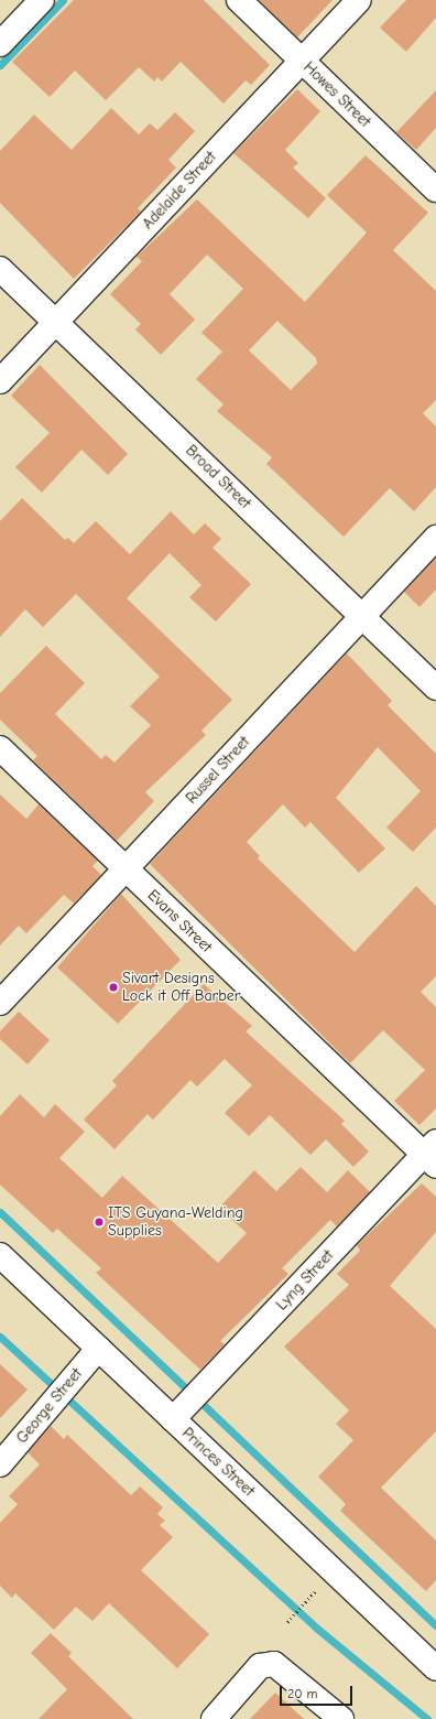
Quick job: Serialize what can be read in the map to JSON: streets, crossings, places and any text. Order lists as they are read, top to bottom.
{
  "streets": {
    "street": [
      "Howes Street",
      "Adelaide Street",
      "Broad Street",
      "Russel Street",
      "Evans Street",
      "Lyng Street",
      "George Street",
      "Princes Street"
    ]
  },
  "crossings": [
    ["Howes Street", "Adelaide Street"],
    ["Adelaide Street", "Broad Street"],
    ["Broad Street", "Russel Street"],
    ["Russel Street", "Evans Street"],
    ["Evans Street", "Lyng Street"],
    ["Lyng Street", "Princes Street"],
    ["George Street", "Princes Street"]
  ],
  "places": ["Sivart Designs Lock it Off Barber", "ITS Guyana-Welding Supplies"],
  "scale_bar": "20 m"
}
